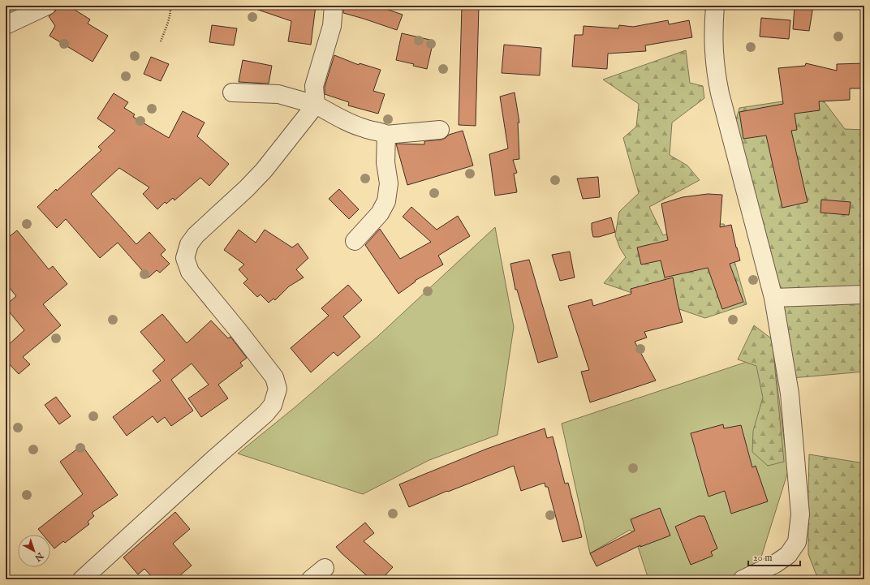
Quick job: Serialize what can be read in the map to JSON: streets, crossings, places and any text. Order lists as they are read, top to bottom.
{
  "scale_bar": "20 m",
  "north": "bottom right"
}
